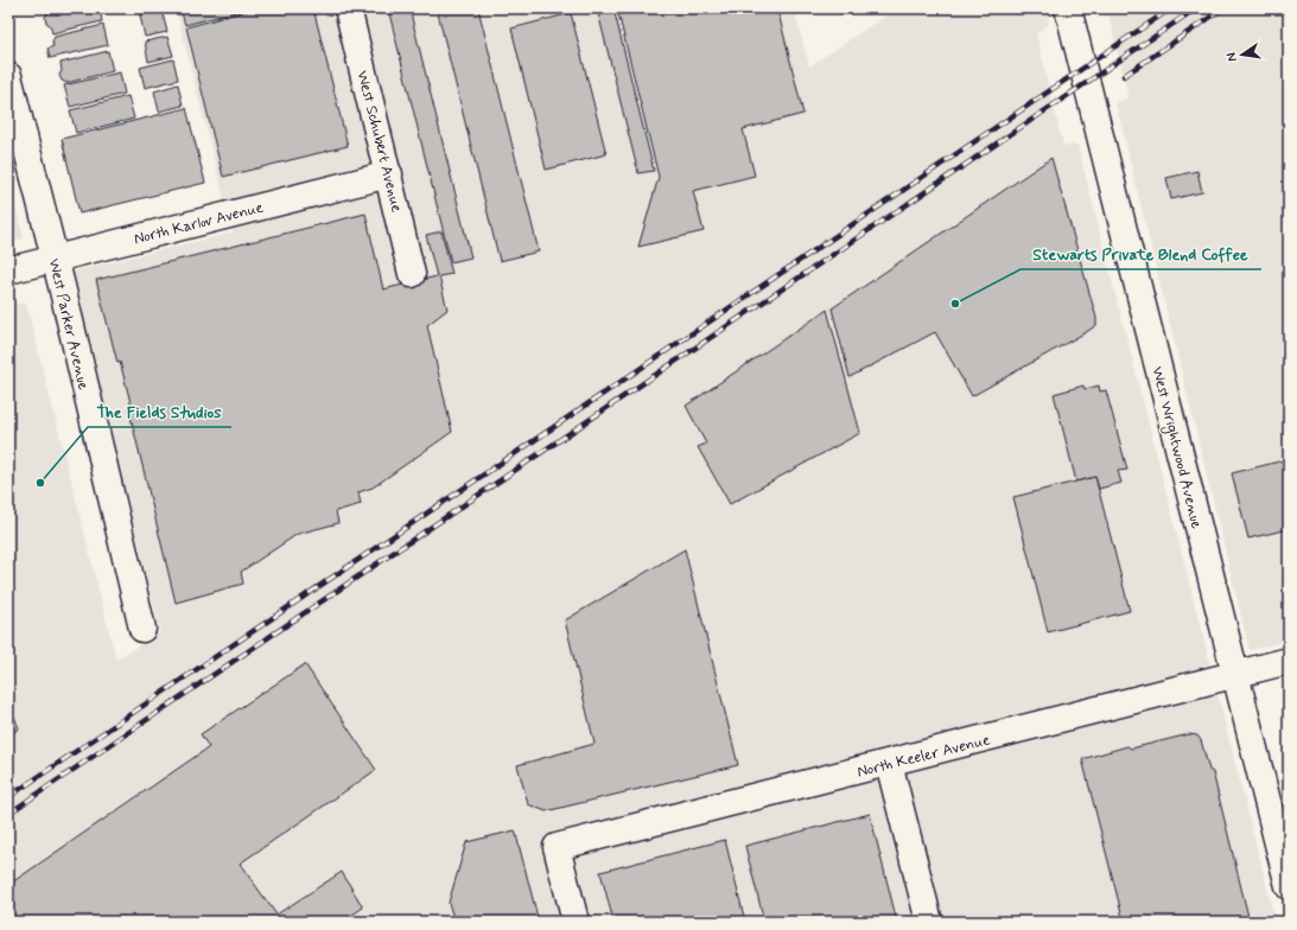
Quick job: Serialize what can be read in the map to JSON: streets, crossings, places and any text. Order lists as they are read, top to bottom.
{
  "streets": {
    "street": [
      "West Schubert Avenue",
      "North Karlov Avenue",
      "West Parker Avenue",
      "West Wrightwood Avenue",
      "North Keeler Avenue"
    ]
  },
  "crossings": [
    ["West Schubert Avenue", "North Karlov Avenue"],
    ["North Karlov Avenue", "West Parker Avenue"],
    ["West Wrightwood Avenue", "North Keeler Avenue"]
  ],
  "places": ["Stewarts Private Blend Coffee", "The Fields Studios"],
  "north": "left"
}
